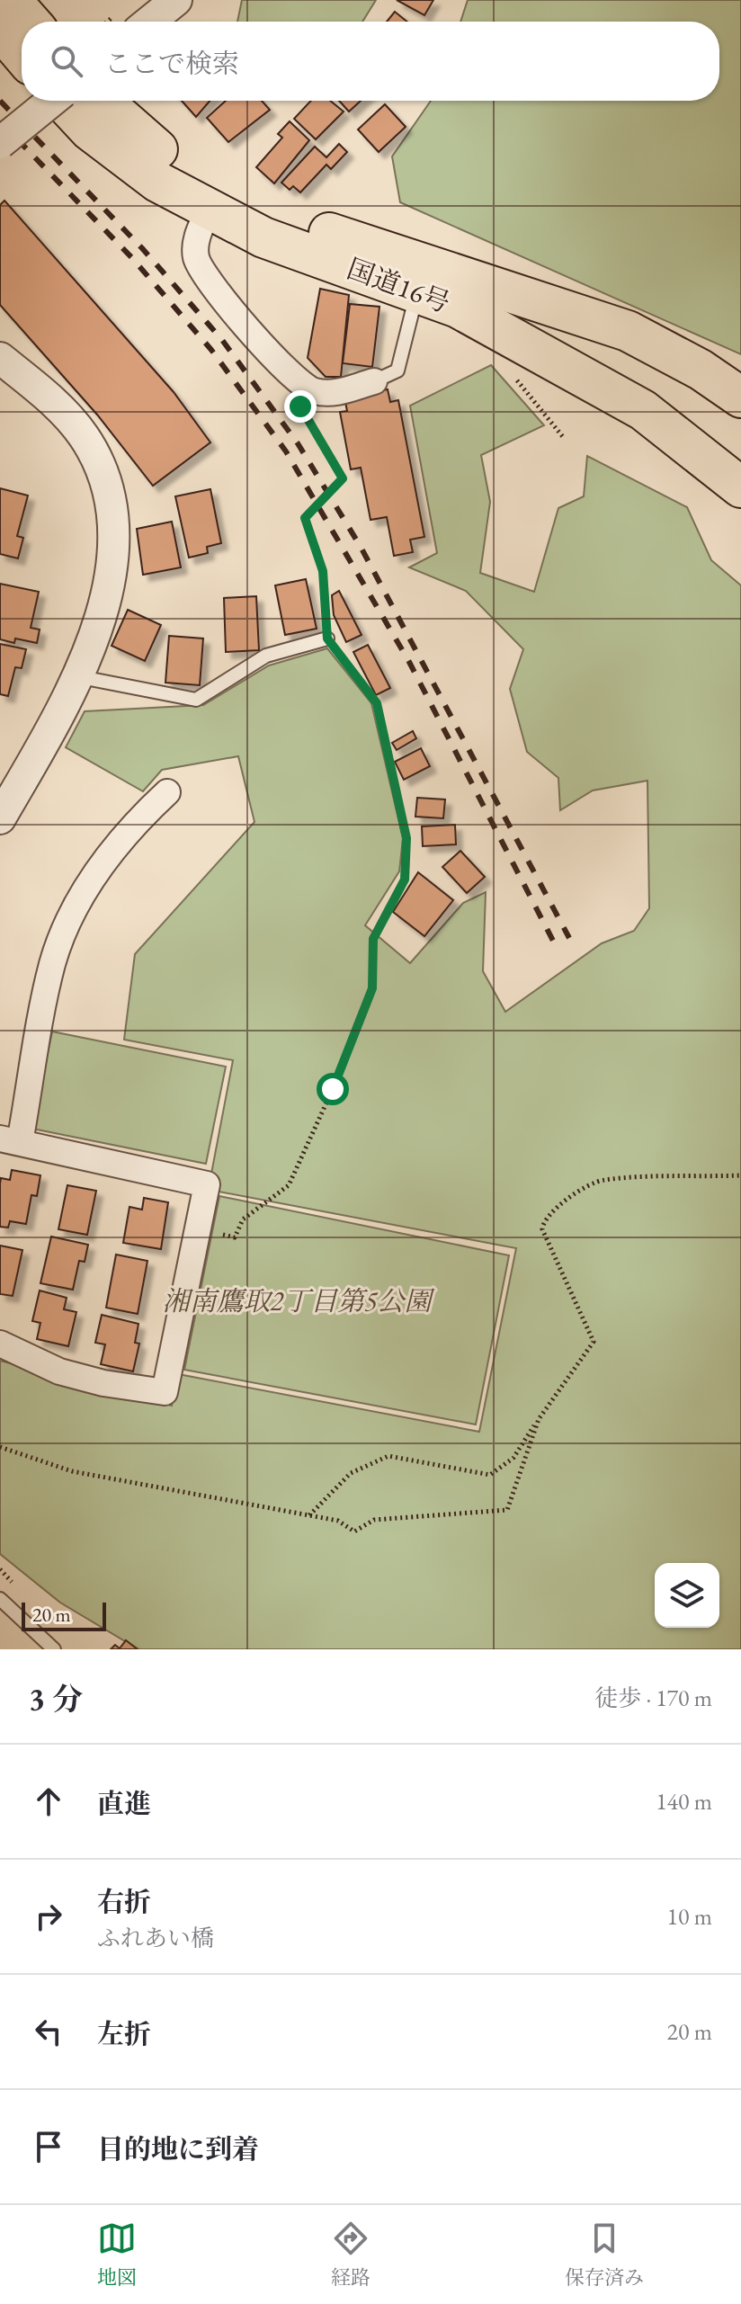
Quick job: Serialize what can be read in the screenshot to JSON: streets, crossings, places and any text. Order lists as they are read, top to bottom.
{
  "streets": {
    "highway": ["国道16号"]
  },
  "parks": ["湘南鷹取2丁目第5公園"],
  "scale_bar": "20 m",
  "page": {
    "search": "ここで検索",
    "scale": "20 m",
    "heading": ["3 分", "徒歩 · 170 m"],
    "list": [
      ["直進", "140 m"],
      ["右折", "ふれあい橋", "10 m"],
      ["左折", "20 m"],
      "目的地に到着"
    ],
    "nav": ["地図", "経路", "保存済み"]
  }
}
